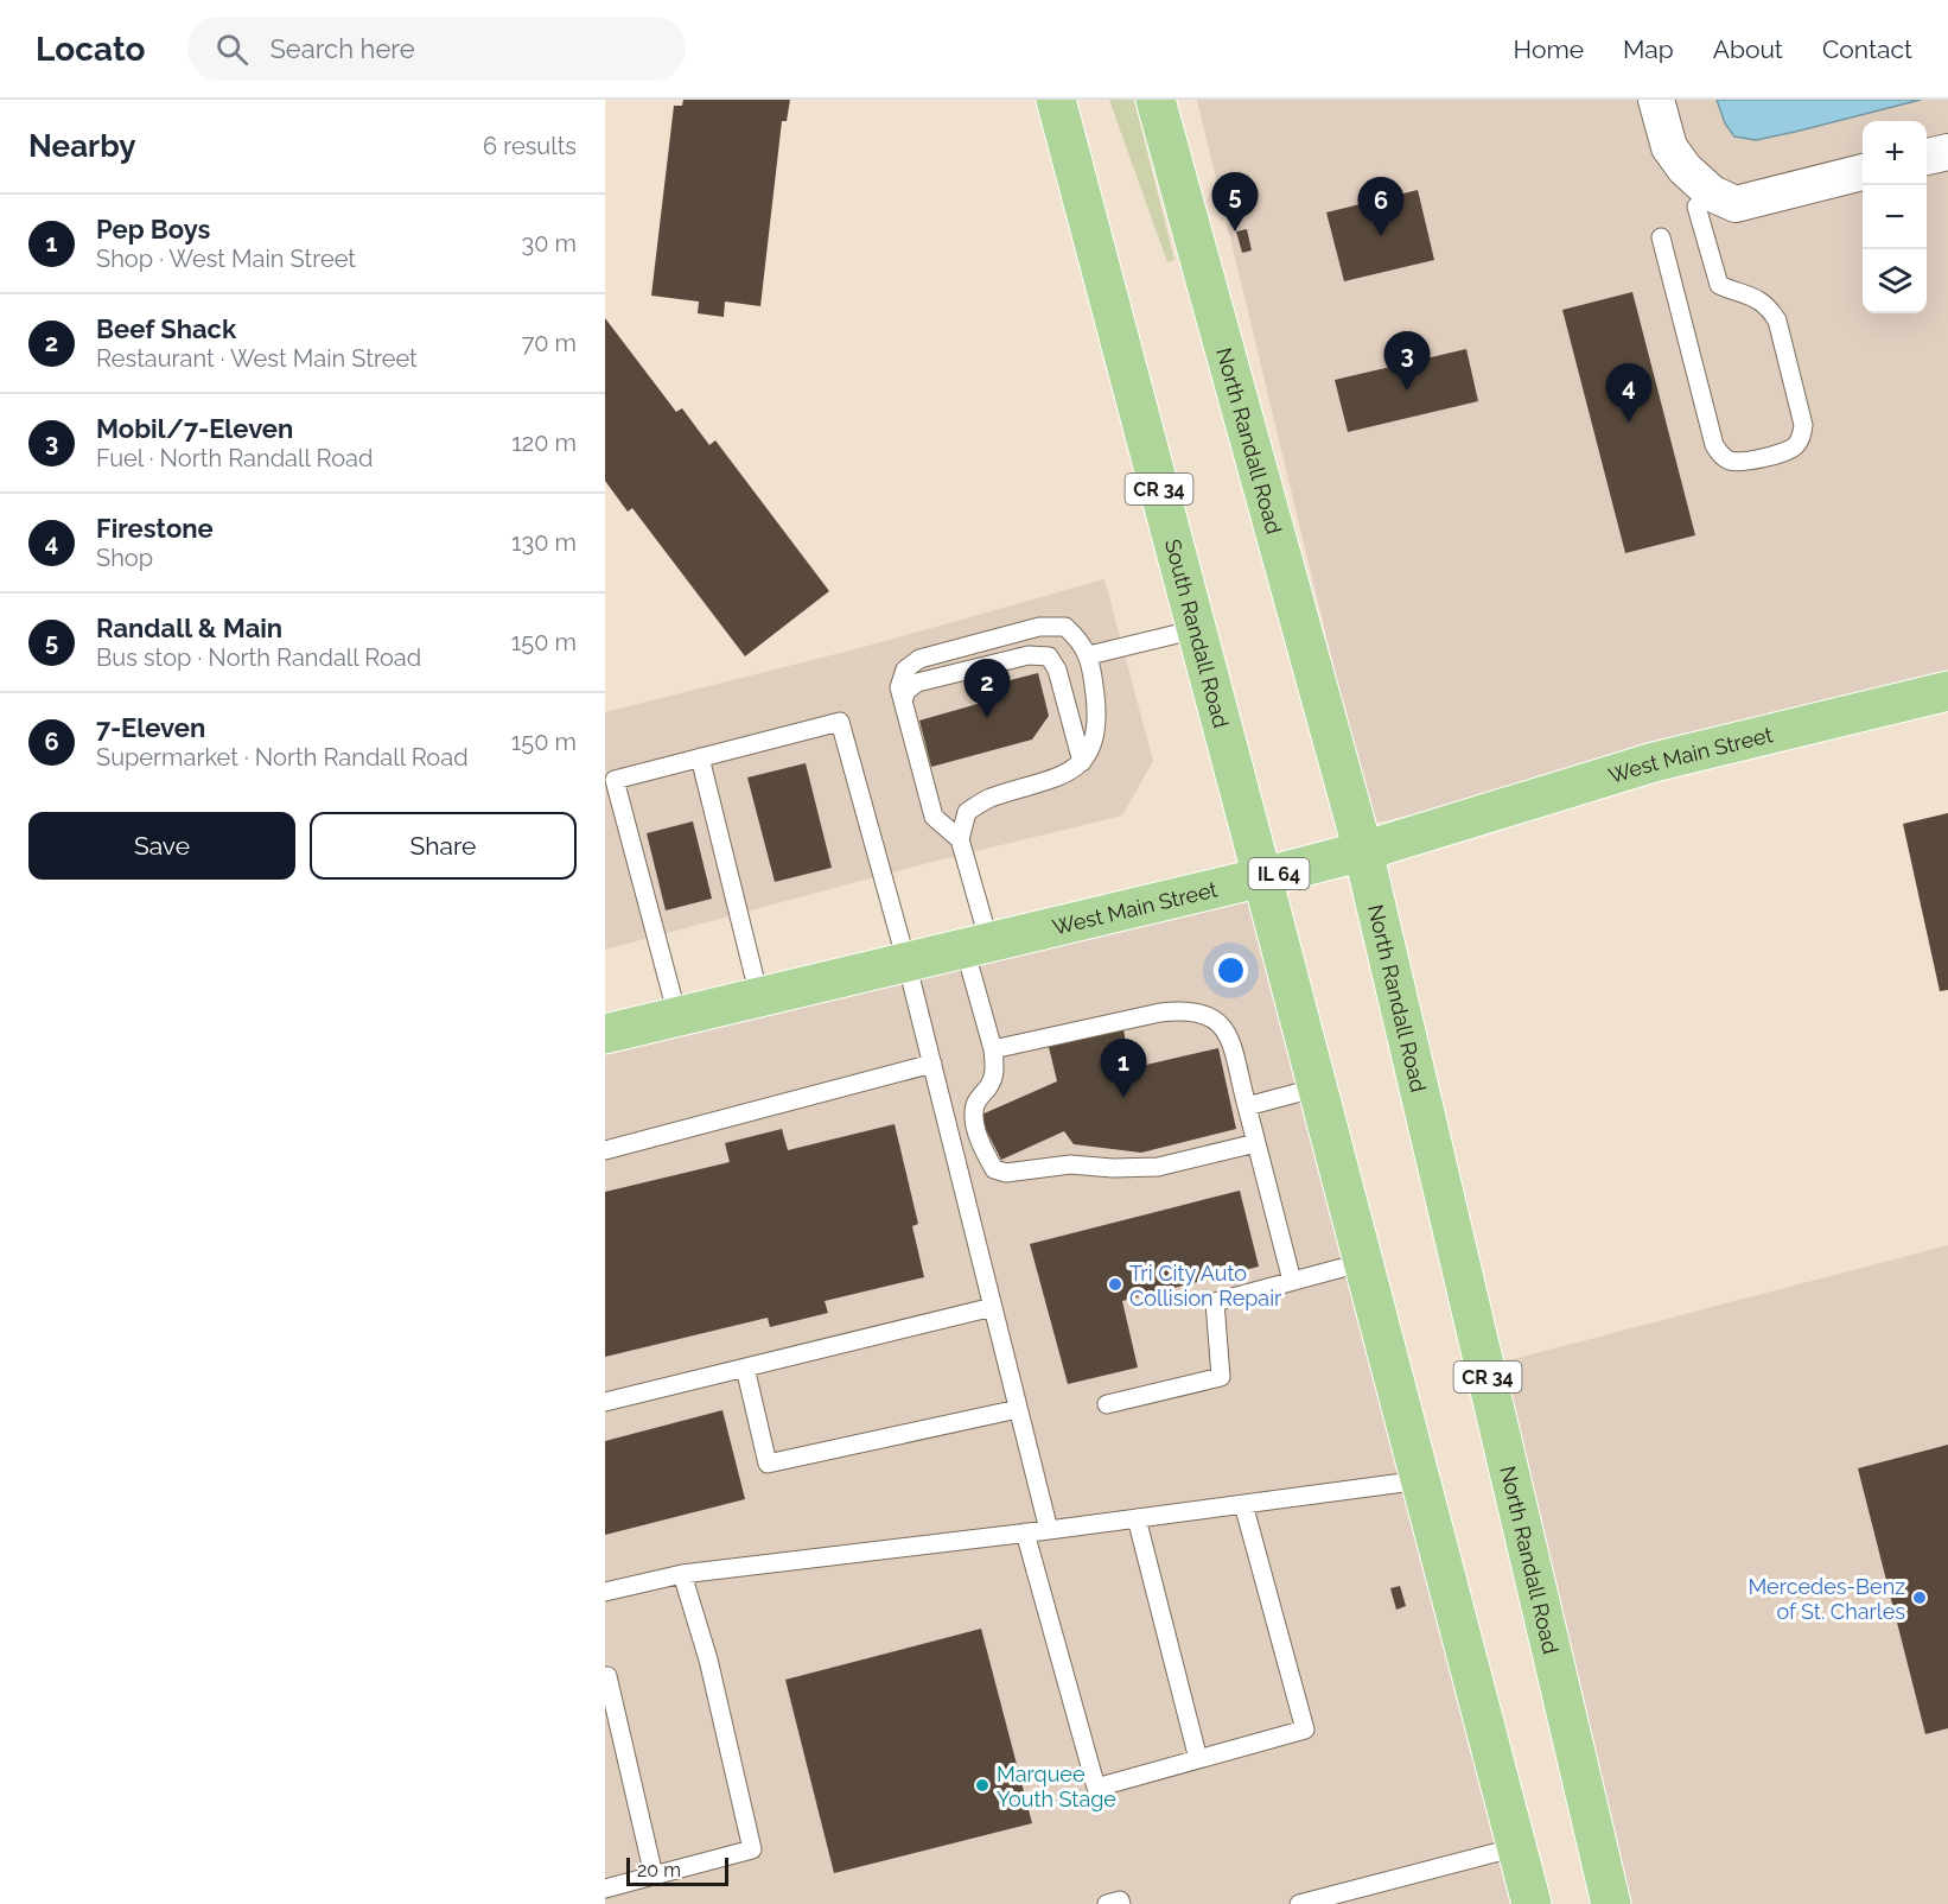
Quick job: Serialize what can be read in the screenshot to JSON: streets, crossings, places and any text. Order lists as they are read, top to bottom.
{
  "streets": {
    "main road": [
      "North Randall Road",
      "CR 34",
      "South Randall Road",
      "West Main Street",
      "IL 64"
    ]
  },
  "crossings": [
    ["North Randall Road", "West Main Street"],
    ["CR 34", "South Randall Road"],
    ["CR 34", "West Main Street"],
    ["South Randall Road", "West Main Street"]
  ],
  "places": ["Tri City Auto Collision Repair", "Mercedes-Benz of St. Charles", "Marquee Youth Stage"],
  "scale_bar": "20 m",
  "page": {
    "header": "Locato",
    "search": "Search here",
    "nav": [
      "Home",
      "Map",
      "About",
      "Contact"
    ],
    "heading": ["Nearby", "6 results"],
    "map_buttons": ["+", "−"],
    "pins": [
      "5",
      "6",
      "3",
      "4",
      "2",
      "1"
    ],
    "list": [
      {
        "mark": "1",
        "name": "Pep Boys",
        "note": "Shop · West Main Street",
        "value": "30 m"
      },
      {
        "mark": "2",
        "name": "Beef Shack",
        "note": "Restaurant · West Main Street",
        "value": "70 m"
      },
      {
        "mark": "3",
        "name": "Mobil/7-Eleven",
        "note": "Fuel · North Randall Road",
        "value": "120 m"
      },
      {
        "mark": "4",
        "name": "Firestone",
        "note": "Shop",
        "value": "130 m"
      },
      {
        "mark": "5",
        "name": "Randall & Main",
        "note": "Bus stop · North Randall Road",
        "value": "150 m"
      },
      {
        "mark": "6",
        "name": "7-Eleven",
        "note": "Supermarket · North Randall Road",
        "value": "150 m"
      }
    ],
    "buttons": ["Save", "Share"],
    "scale": "20 m"
  }
}
